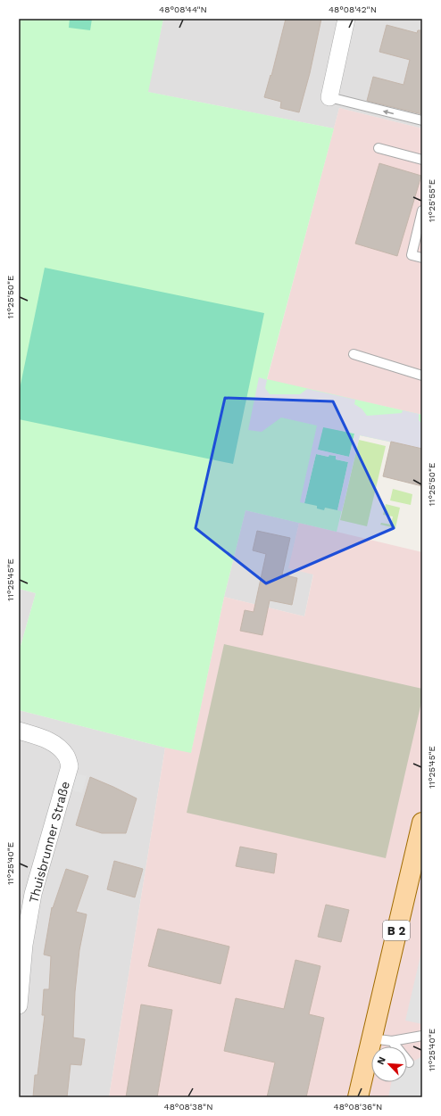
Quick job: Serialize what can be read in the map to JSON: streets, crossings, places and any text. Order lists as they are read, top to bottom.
{
  "streets": {
    "main road": ["B 2"],
    "street": ["Thuisbrunner Straße"]
  },
  "north": "top left",
  "coordinates": [
    "48°08'44\"N",
    "48°08'42\"N",
    "11°25'55\"E",
    "11°25'50\"E",
    "11°25'45\"E",
    "11°25'40\"E",
    "48°08'38\"N",
    "48°08'36\"N"
  ]
}
